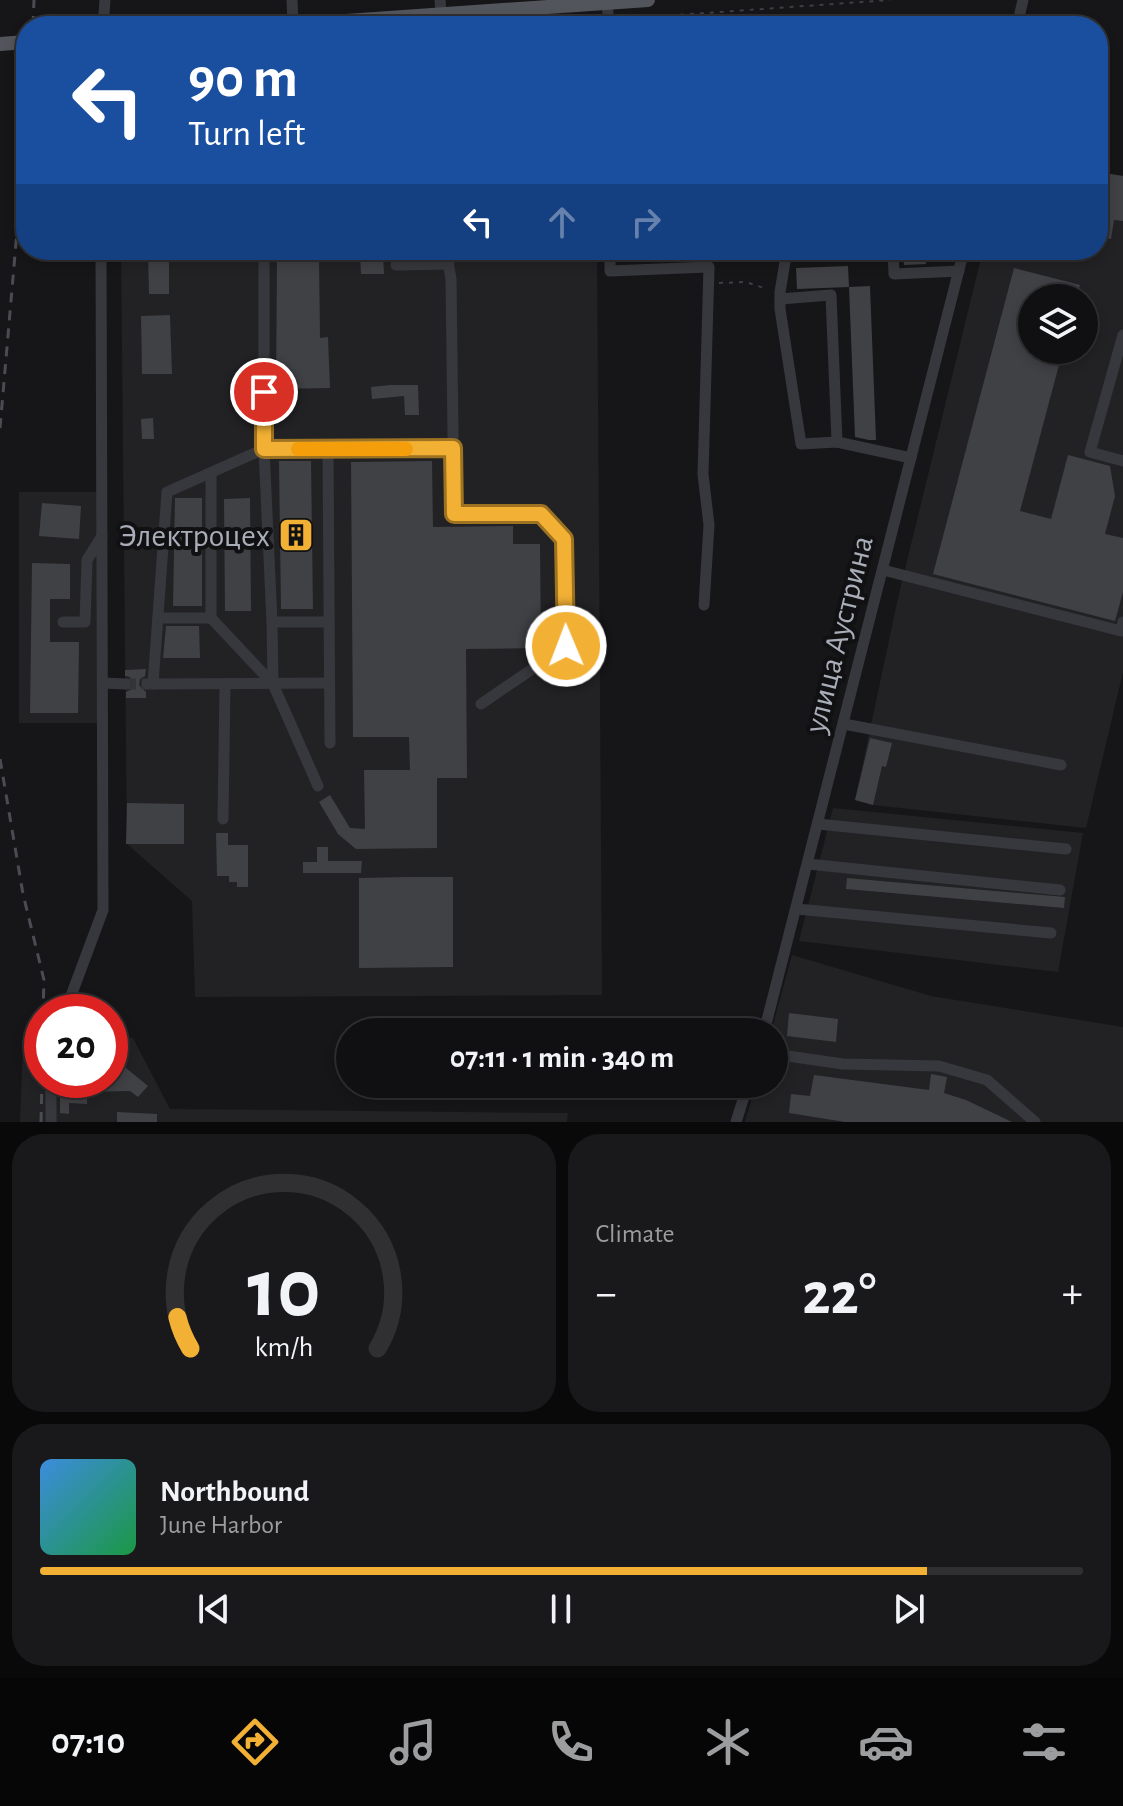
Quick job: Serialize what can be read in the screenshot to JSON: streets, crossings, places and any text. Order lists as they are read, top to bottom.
{
  "streets": {
    "street": ["улица Аустрина"]
  },
  "places": {
    "building": ["Электроцех"]
  },
  "page": {
    "turn": ["90 m", "Turn left"],
    "limit": "20",
    "trip": "07:11 · 1 min · 340 m",
    "tile": "Climate",
    "heat": ["−", "22°", "+"],
    "song": ["Northbound", "June Harbor"],
    "tabs": "07:10",
    "gauge": ["10", "km/h"]
  }
}
